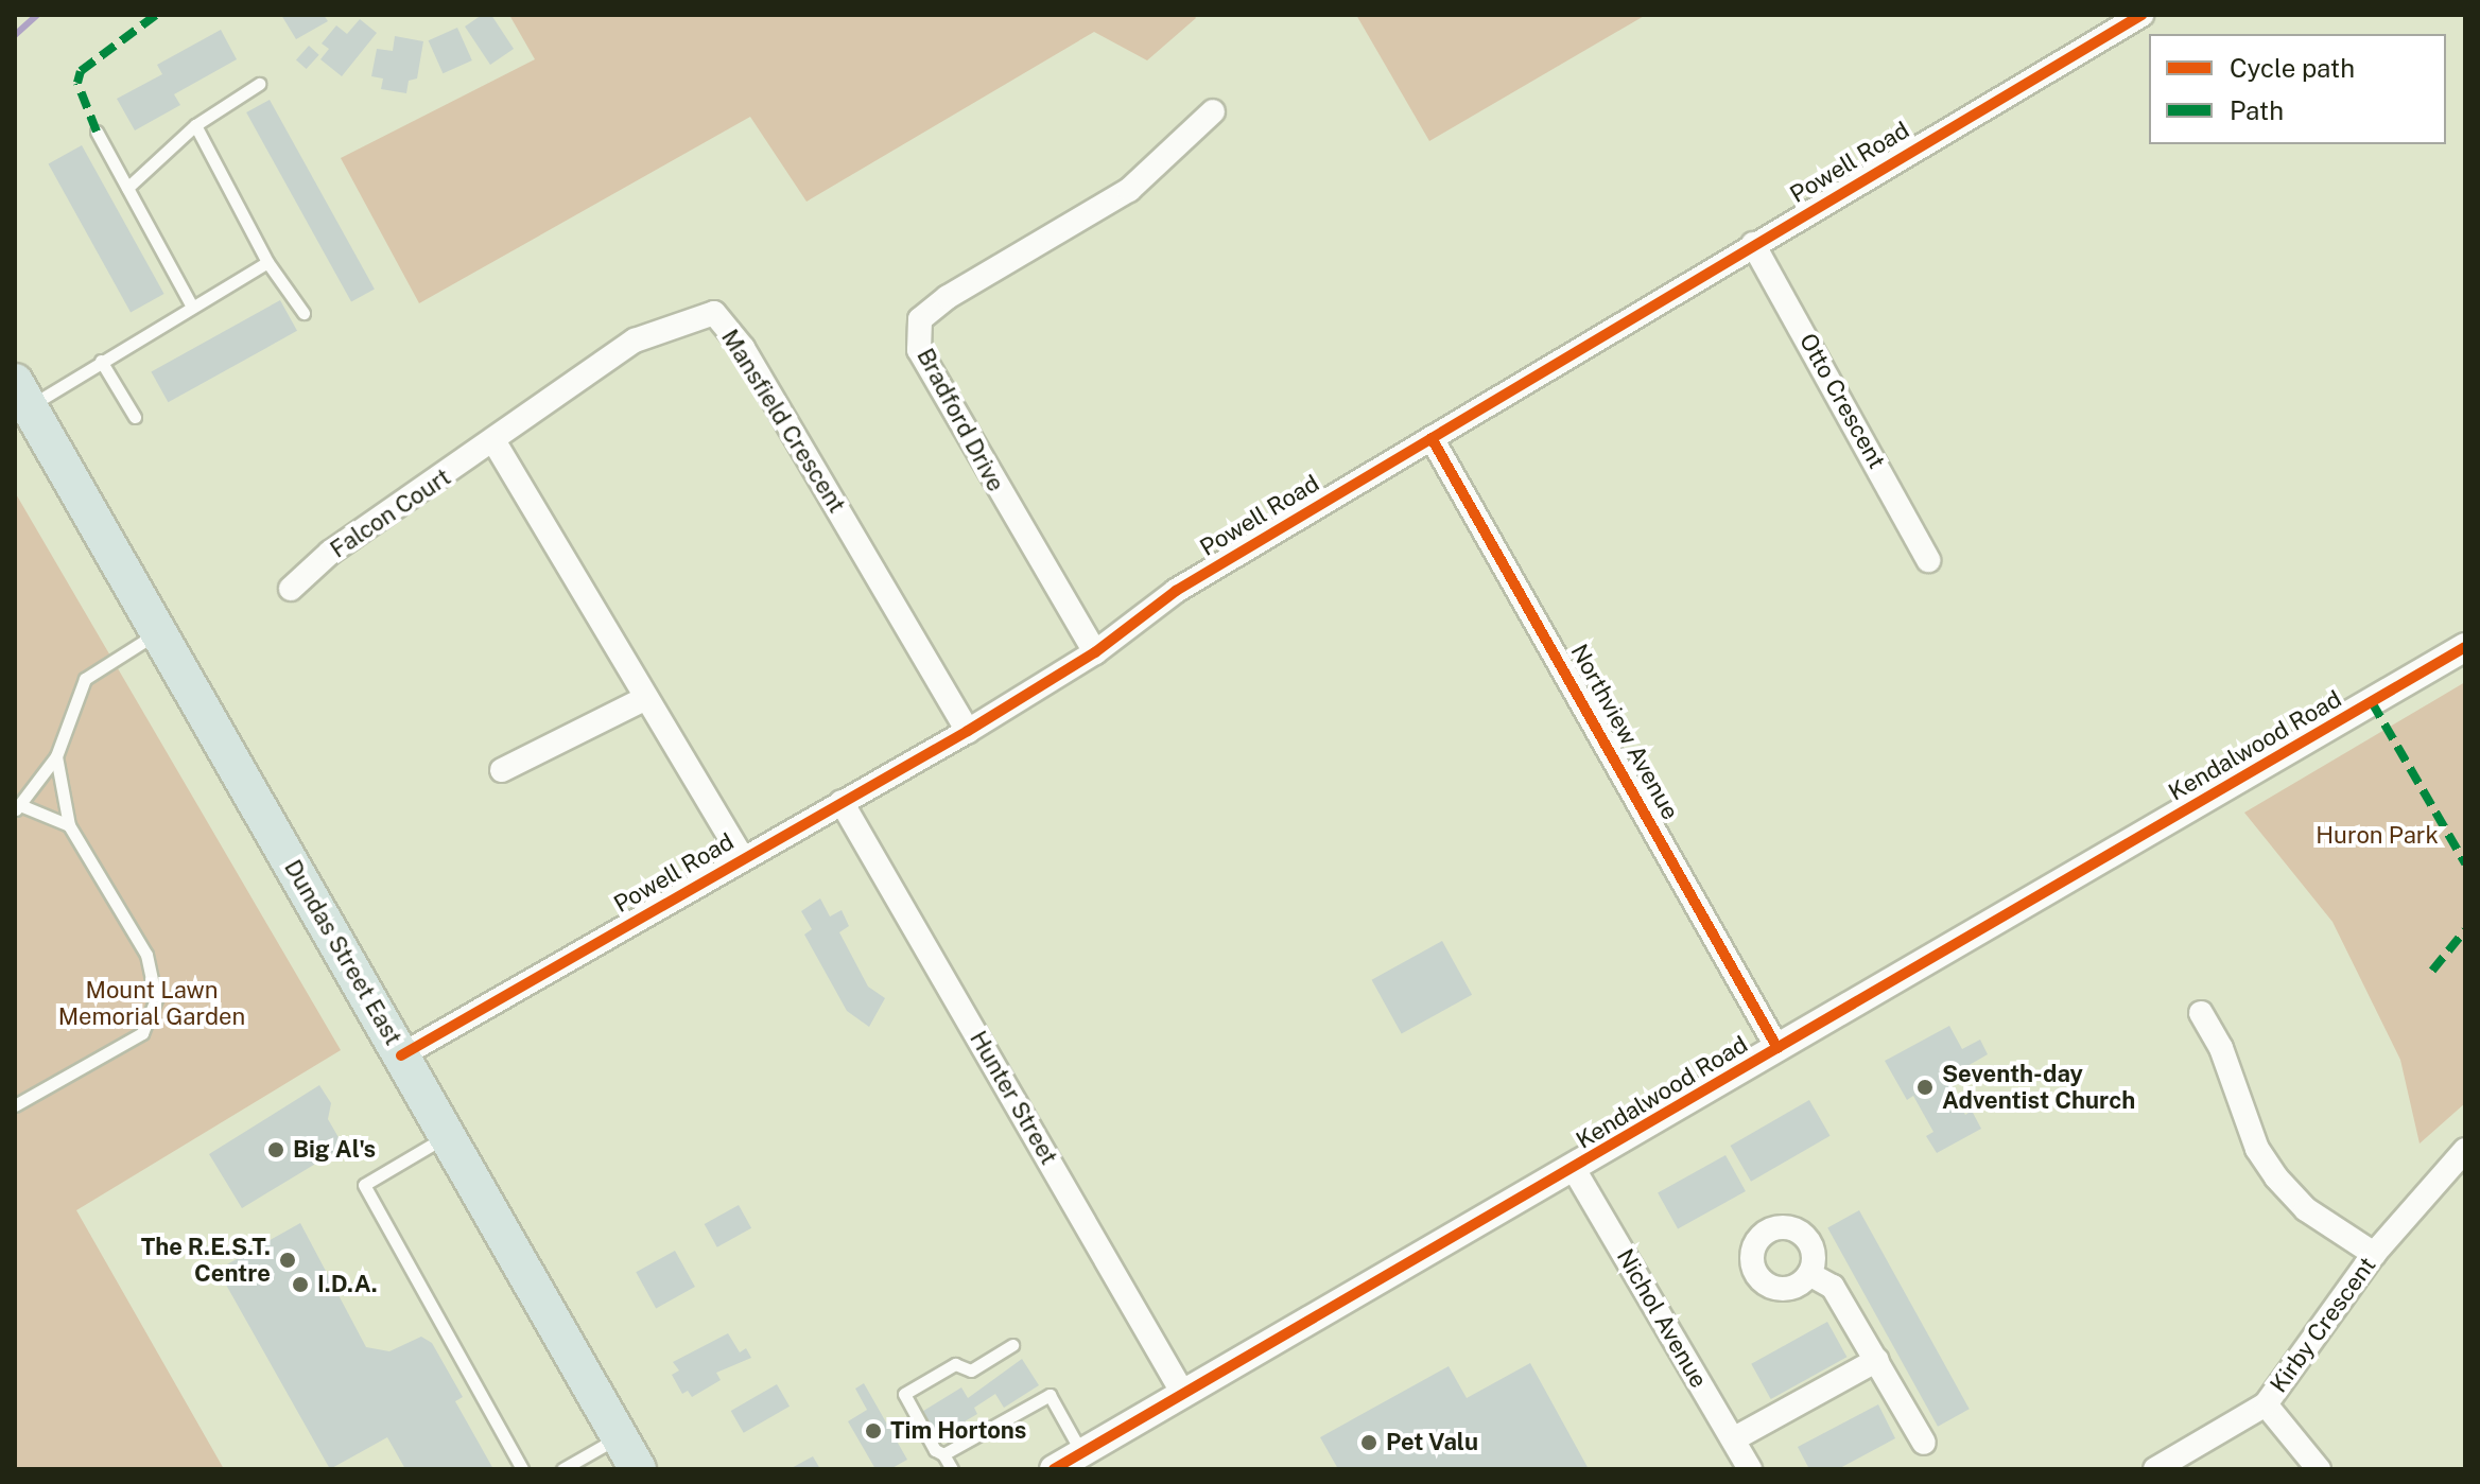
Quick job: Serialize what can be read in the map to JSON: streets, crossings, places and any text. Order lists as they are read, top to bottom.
{
  "streets": {
    "main road": ["Dundas Street East"],
    "street": [
      "Powell Road",
      "Otto Crescent",
      "Bradford Drive",
      "Mansfield Crescent",
      "Falcon Court",
      "Northview Avenue",
      "Kendalwood Road",
      "Hunter Street",
      "Nichol Avenue",
      "Kirby Crescent"
    ]
  },
  "crossings": [
    ["Powell Road", "Otto Crescent"],
    ["Powell Road", "Bradford Drive"],
    ["Powell Road", "Mansfield Crescent"],
    ["Powell Road", "Northview Avenue"],
    ["Powell Road", "Dundas Street East"],
    ["Powell Road", "Hunter Street"],
    ["Mansfield Crescent", "Falcon Court"],
    ["Northview Avenue", "Kendalwood Road"],
    ["Kendalwood Road", "Hunter Street"],
    ["Kendalwood Road", "Nichol Avenue"]
  ],
  "parks": ["Huron Park", "Mount Lawn Memorial Garden"],
  "places": [
    "Seventh-day Adventist Church",
    "Big Al's",
    "The R.E.S.T. Centre",
    "I.D.A.",
    "Tim Hortons",
    "Pet Valu"
  ],
  "legend": ["Cycle path", "Path"]
}
